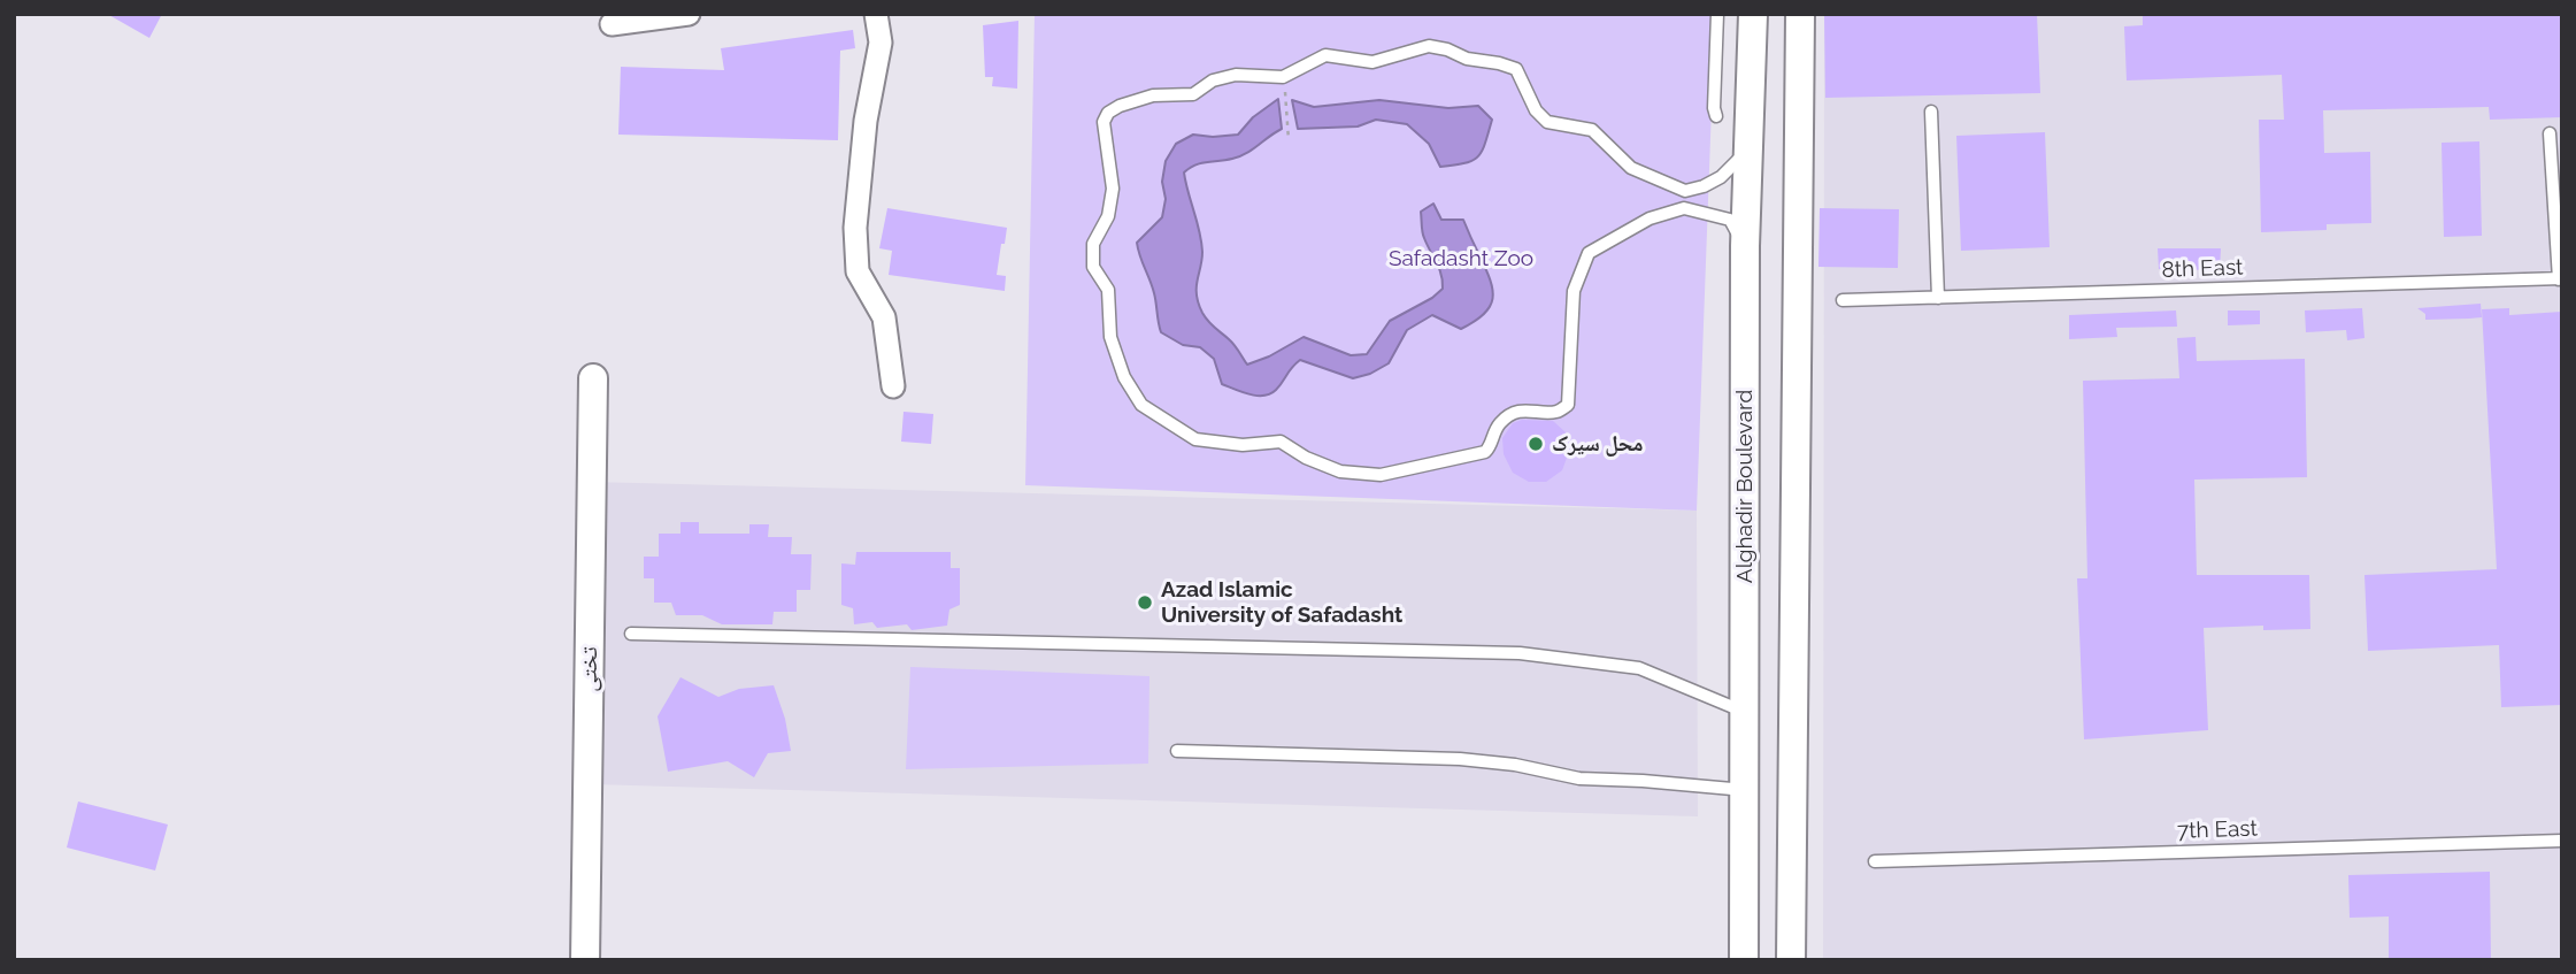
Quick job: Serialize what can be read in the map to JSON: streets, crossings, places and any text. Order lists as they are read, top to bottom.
{
  "streets": {
    "street": ["Alghadir Boulevard", "تختی"],
    "lane": ["8th East", "7th East"]
  },
  "parks": ["Safadasht Zoo"],
  "places": ["محل سیرک", "Azad Islamic University of Safadasht"]
}
